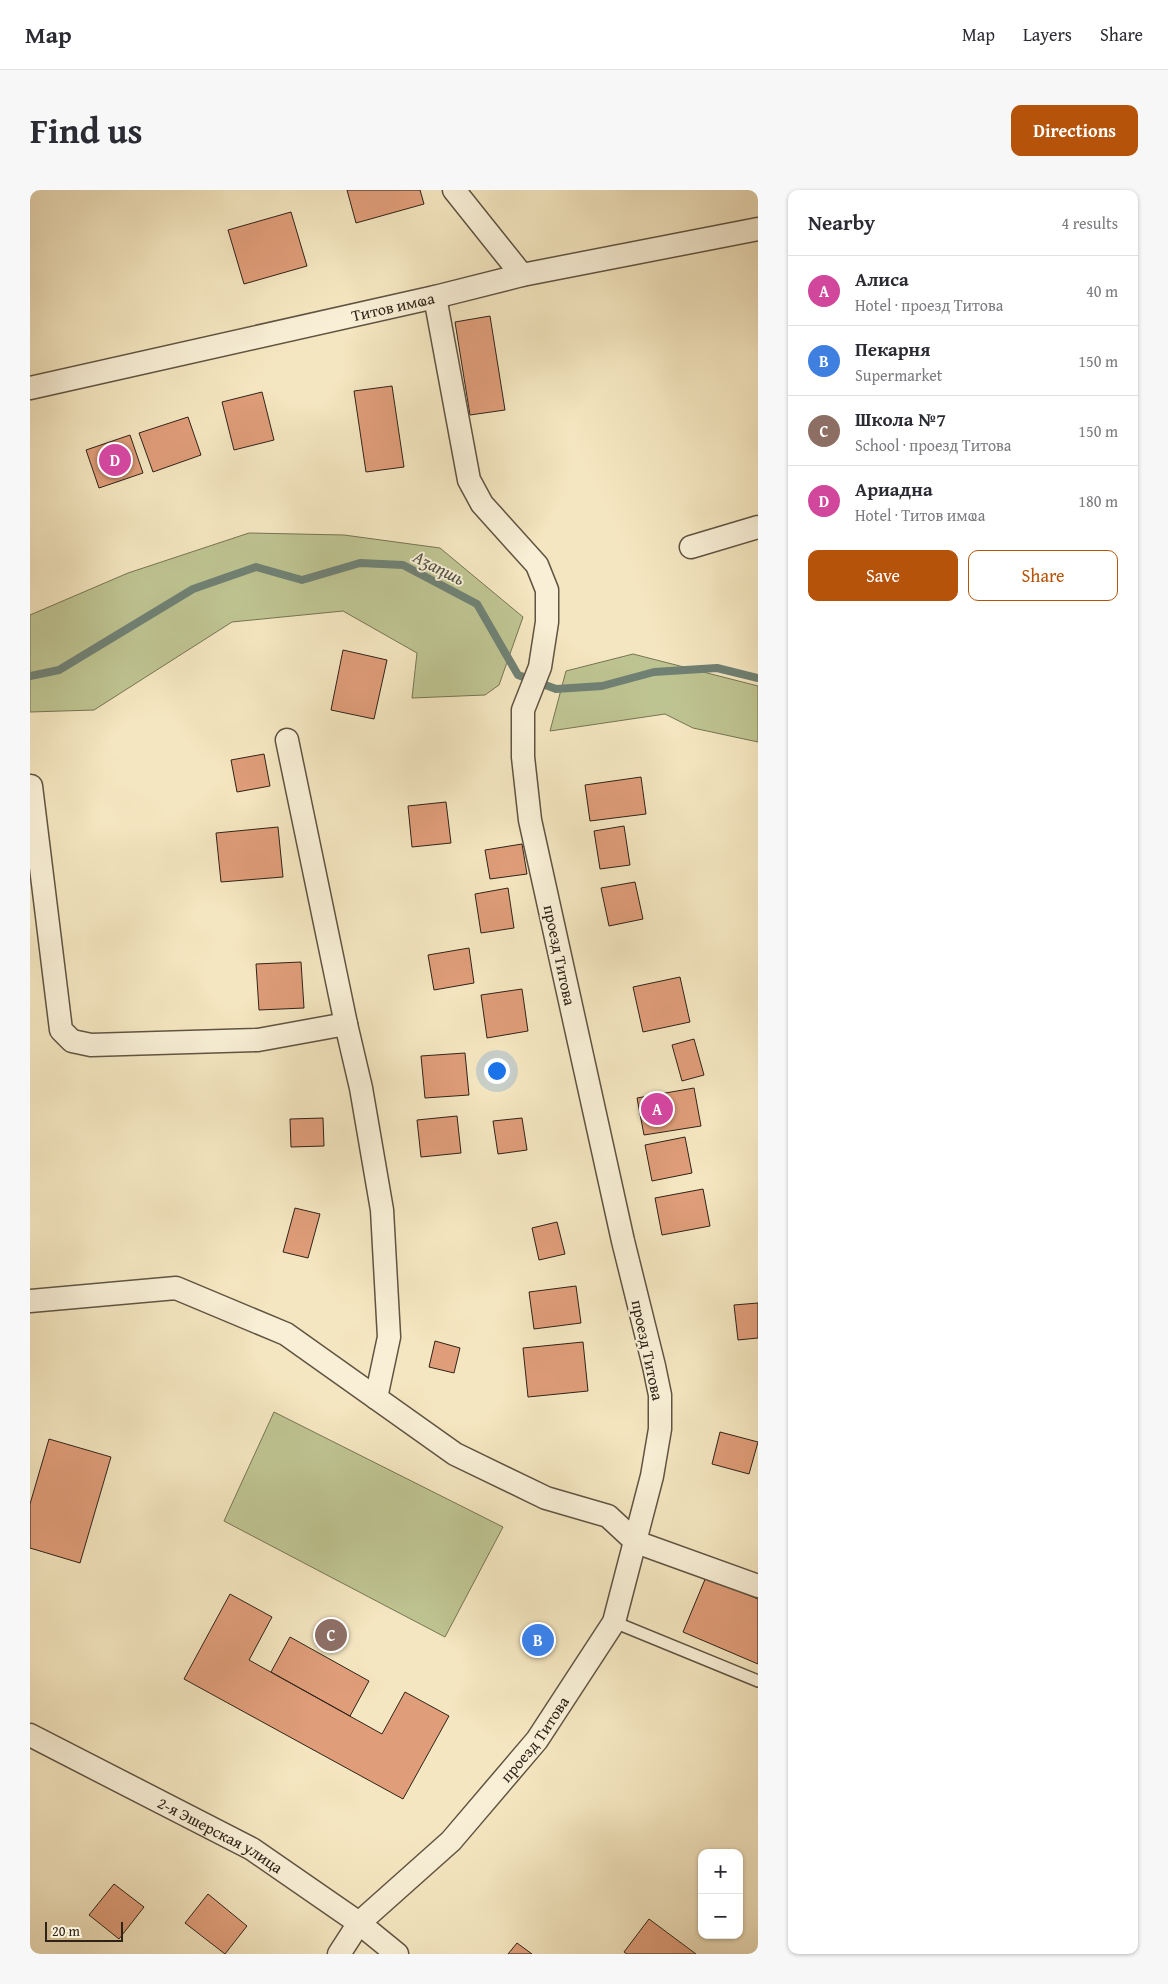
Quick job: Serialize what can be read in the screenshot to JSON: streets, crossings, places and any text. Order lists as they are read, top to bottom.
{
  "streets": {
    "street": ["Титов имҩа", "проезд Титова", "2-я Эшерская улица"]
  },
  "crossings": [
    ["Титов имҩа", "проезд Титова"],
    ["проезд Титова", "2-я Эшерская улица"]
  ],
  "water": ["Аӡаԥшь"],
  "scale_bar": "20 m",
  "page": {
    "header": "Map",
    "nav": ["Map", "Layers", "Share"],
    "title": "Find us",
    "buttons": [
      "Directions",
      ["Save", "Share"]
    ],
    "heading": ["Nearby", "4 results"],
    "list": [
      {
        "mark": "A",
        "name": "Алиса",
        "note": "Hotel · проезд Титова",
        "value": "40 m"
      },
      {
        "mark": "B",
        "name": "Пекарня",
        "note": "Supermarket",
        "value": "150 m"
      },
      {
        "mark": "C",
        "name": "Школа №7",
        "note": "School · проезд Титова",
        "value": "150 m"
      },
      {
        "mark": "D",
        "name": "Ариадна",
        "note": "Hotel · Титов имҩа",
        "value": "180 m"
      }
    ],
    "pins": [
      "D",
      "A",
      "C",
      "B"
    ],
    "map_buttons": ["+", "−"],
    "scale": "20 m"
  }
}
